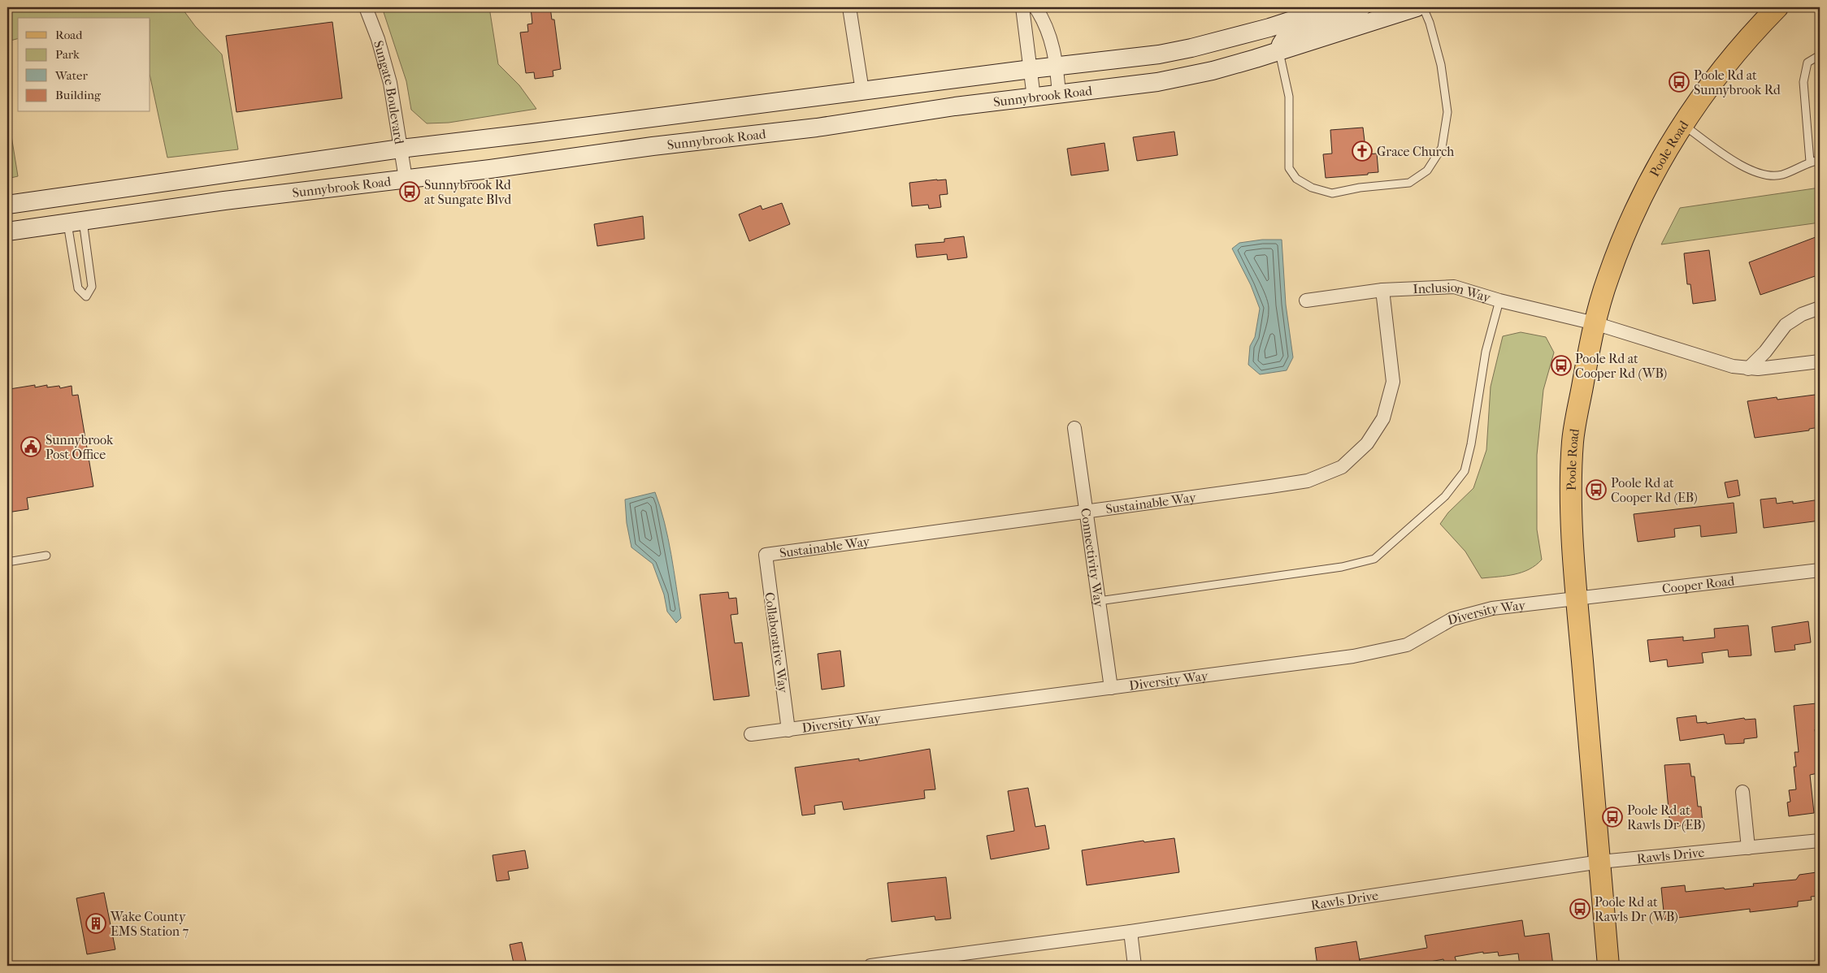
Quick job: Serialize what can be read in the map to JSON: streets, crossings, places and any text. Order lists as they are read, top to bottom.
{
  "streets": {
    "main road": ["Sunnybrook Road", "Poole Road"],
    "street": [
      "Sungate Boulevard",
      "Inclusion Way",
      "Sustainable Way",
      "Connectivity Way",
      "Cooper Road",
      "Diversity Way",
      "Collaborative Way",
      "Rawls Drive"
    ]
  },
  "crossings": [
    ["Sungate Boulevard", "Sunnybrook Road"],
    ["Poole Road", "Inclusion Way"],
    ["Poole Road", "Cooper Road"],
    ["Poole Road", "Diversity Way"],
    ["Poole Road", "Rawls Drive"],
    ["Inclusion Way", "Sustainable Way"],
    ["Sustainable Way", "Connectivity Way"],
    ["Sustainable Way", "Collaborative Way"],
    ["Connectivity Way", "Diversity Way"],
    ["Cooper Road", "Diversity Way"],
    ["Diversity Way", "Collaborative Way"]
  ],
  "places": {
    "bus stop": [
      "Poole Rd at Sunnybrook Rd",
      "Sunnybrook Rd at Sungate Blvd",
      "Poole Rd at Cooper Rd (WB)",
      "Poole Rd at Cooper Rd (EB)",
      "Poole Rd at Rawls Dr (EB)",
      "Poole Rd at Rawls Dr (WB)"
    ],
    "church": ["Grace Church"],
    "public building": ["Sunnybrook Post Office"],
    "building": ["Wake County EMS Station 7"]
  },
  "legend": [
    "Road",
    "Park",
    "Water",
    "Building"
  ]
}
